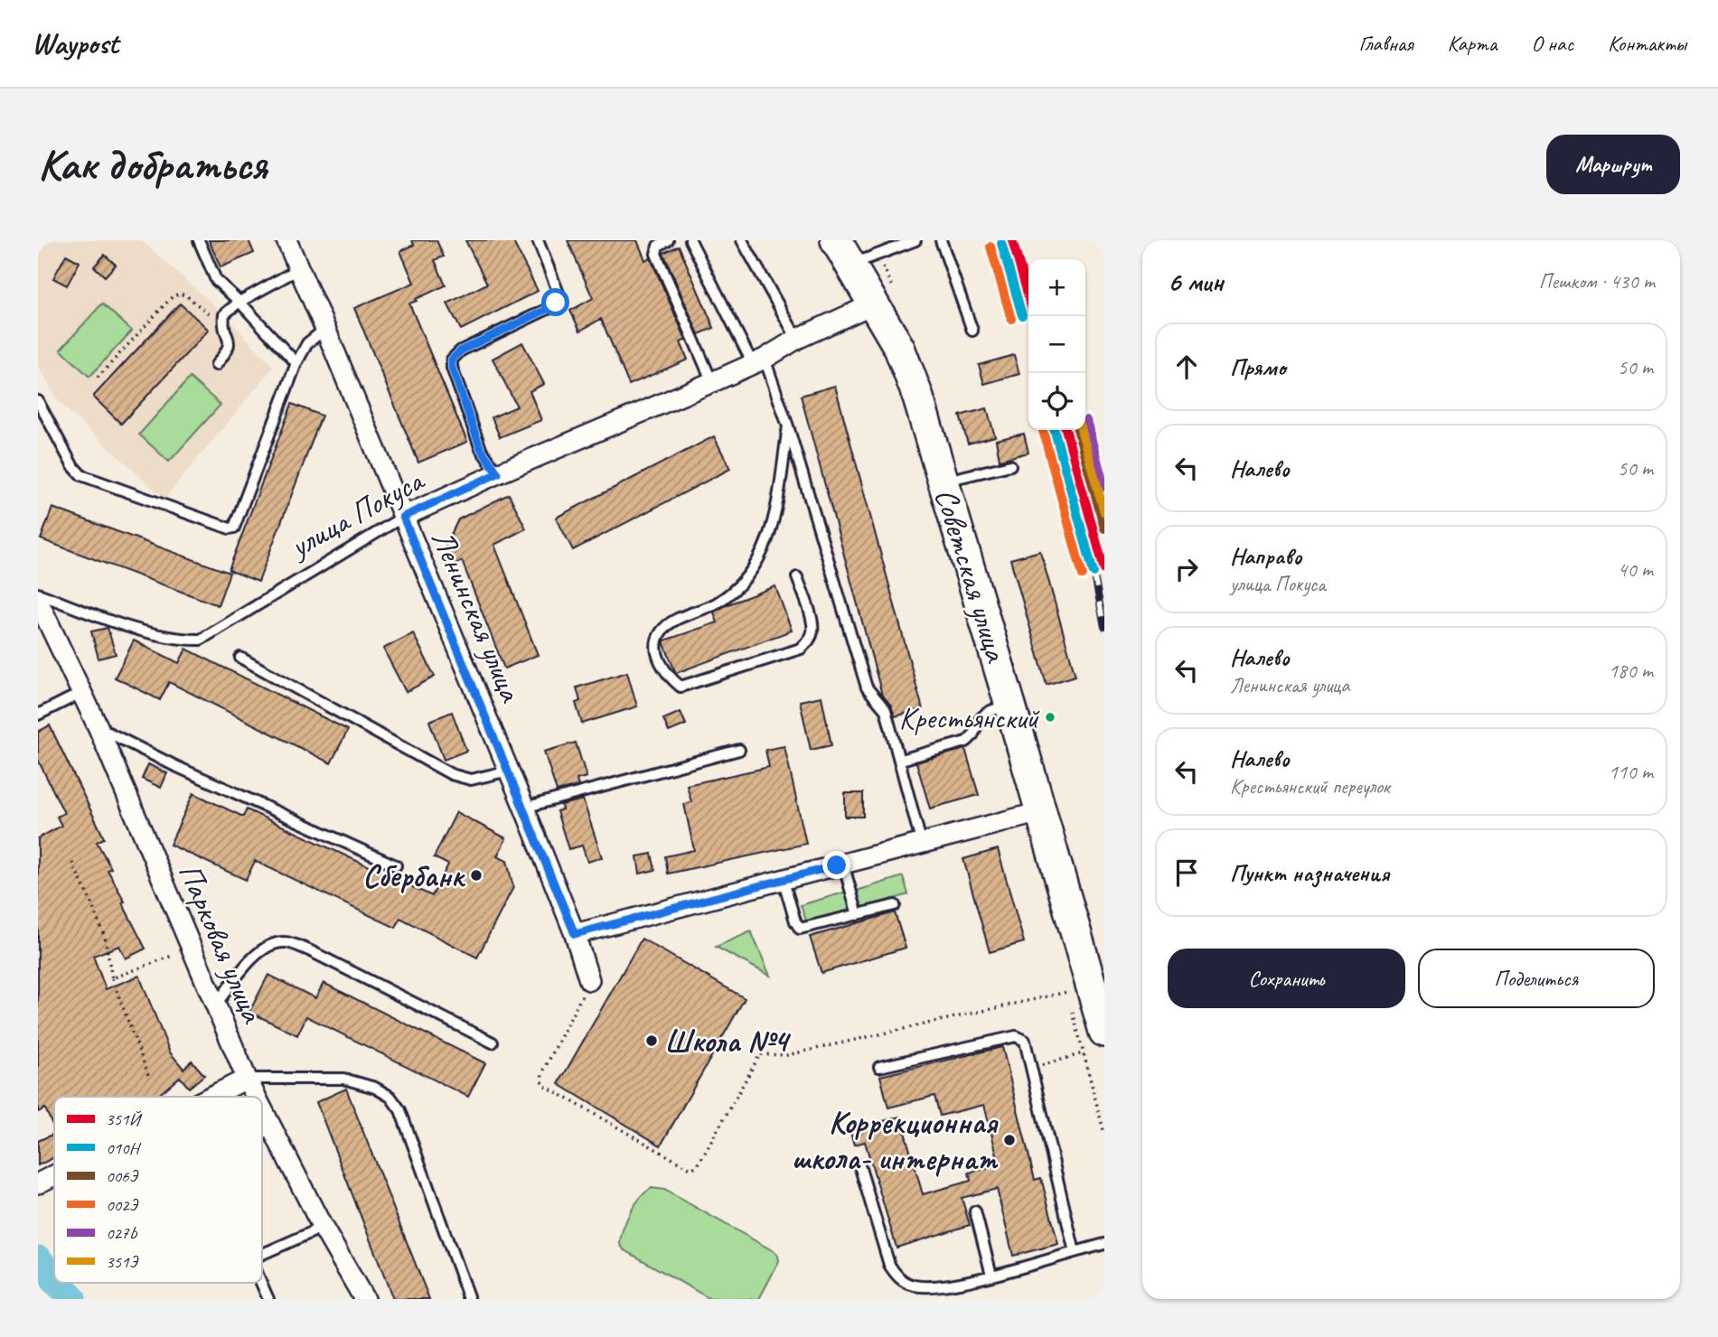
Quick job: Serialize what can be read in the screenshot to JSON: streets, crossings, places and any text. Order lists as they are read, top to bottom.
{
  "streets": {
    "main road": ["Советская улица"],
    "street": ["улица Покуса", "Ленинская улица", "Парковая улица"]
  },
  "crossings": [
    ["улица Покуса", "Советская улица"],
    ["улица Покуса", "Ленинская улица"]
  ],
  "places": [
    "Крестьянский",
    "Сбербанк",
    "Школа №4",
    "Коррекционная школа- интернат"
  ],
  "lines": [
    "transit line 351Й",
    "transit line 010Н",
    "transit line 002Э",
    "transit line 027Ь",
    "transit line 006Э",
    "transit line 351Э"
  ],
  "legend": [
    "351Й",
    "010Н",
    "006Э",
    "002Э",
    "027Ь",
    "351Э"
  ],
  "page": {
    "header": "Waypost",
    "nav": [
      "Главная",
      "Карта",
      "О нас",
      "Контакты"
    ],
    "buttons": [
      "Маршрут",
      ["Сохранить", "Поделиться"]
    ],
    "title": "Как добраться",
    "heading": ["6 мин", "Пешком · 430 m"],
    "map_buttons": ["+", "−"],
    "list": [
      ["Прямо", "50 m"],
      ["Налево", "50 m"],
      ["Направо", "улица Покуса", "40 m"],
      ["Налево", "Ленинская улица", "180 m"],
      ["Налево", "Крестьянский переулок", "110 m"],
      "Пункт назначения"
    ]
  }
}
